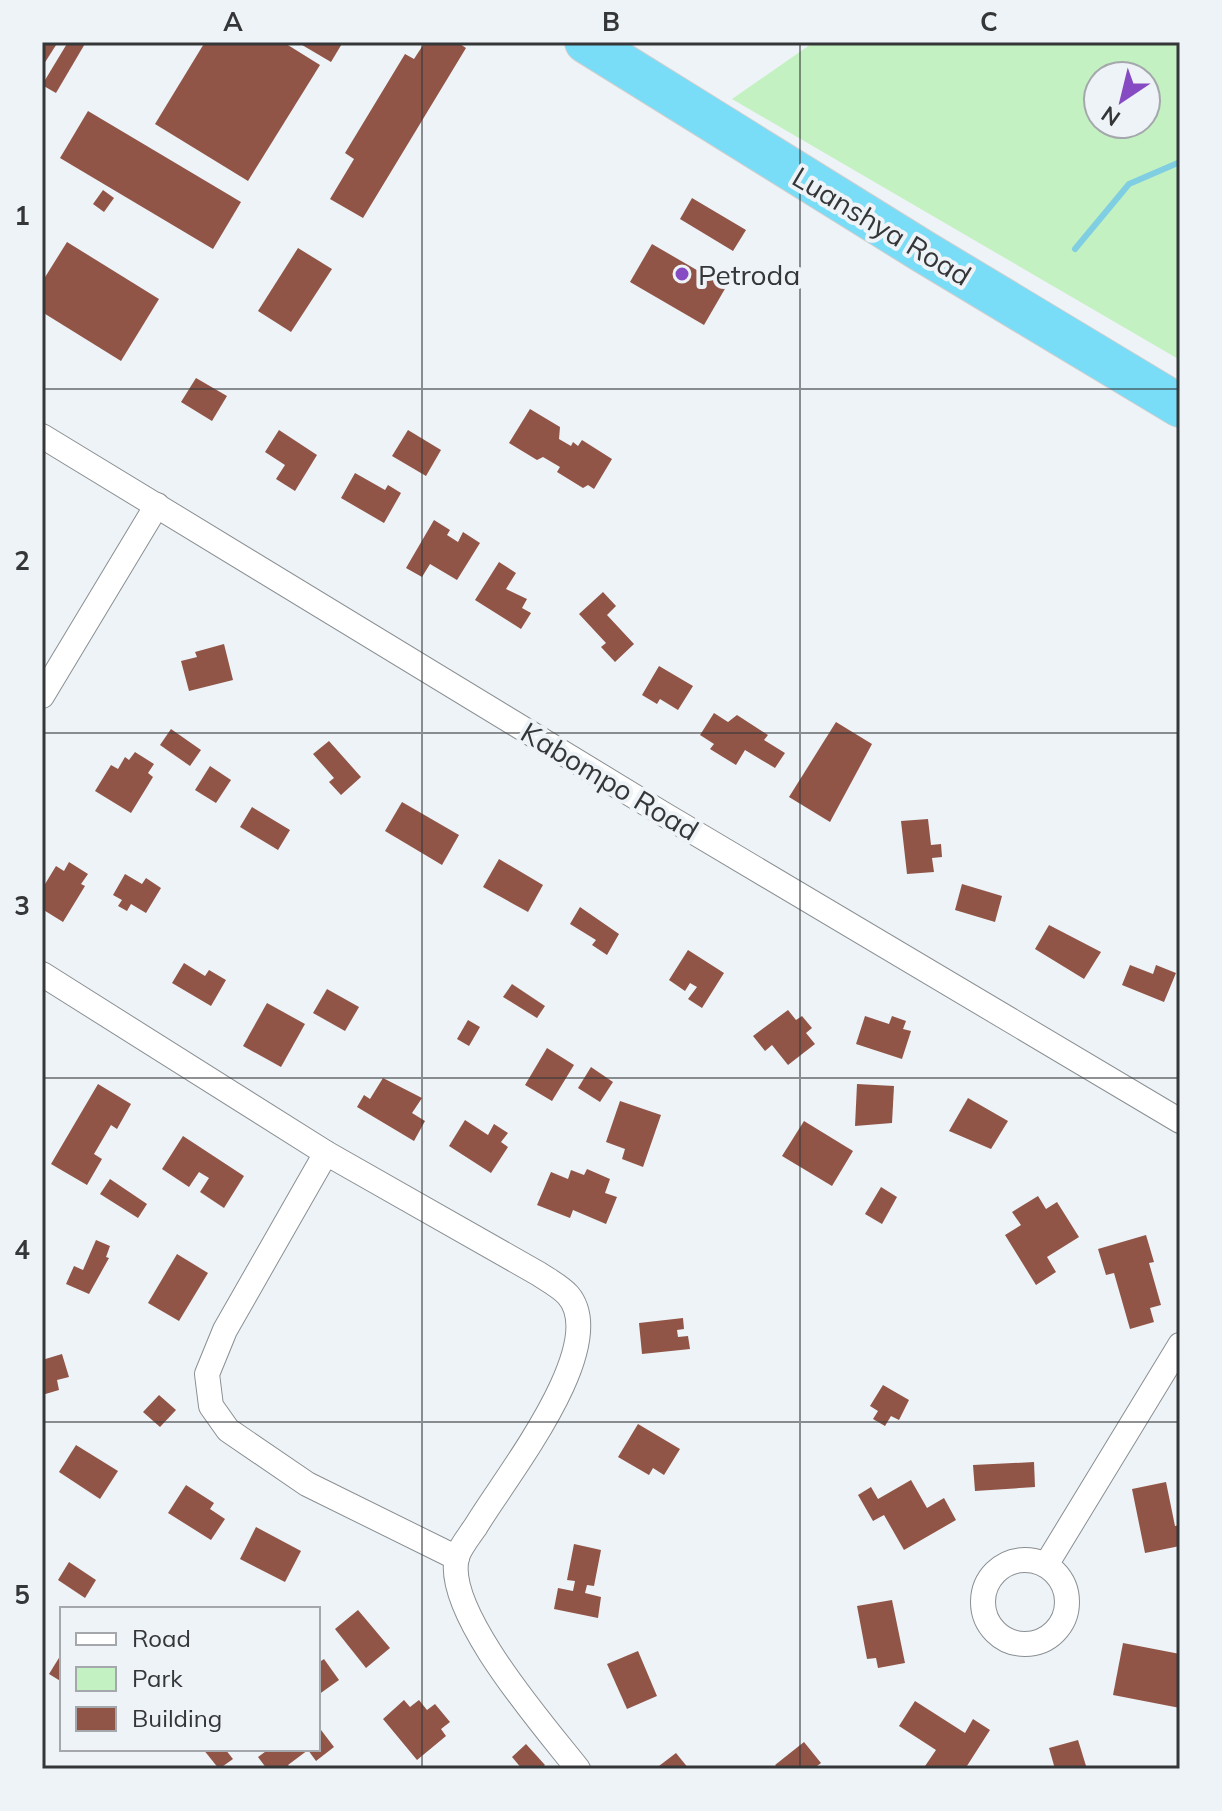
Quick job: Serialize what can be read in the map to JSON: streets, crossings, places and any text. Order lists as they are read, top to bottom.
{
  "streets": {
    "highway": ["Luanshya Road"],
    "street": ["Kabompo Road"]
  },
  "places": ["Petroda"],
  "legend": ["Road", "Park", "Building"],
  "north": "bottom left",
  "grid": {
    "columns": ["A", "B", "C"],
    "rows": [
      "1",
      "2",
      "3",
      "4",
      "5"
    ]
  }
}
